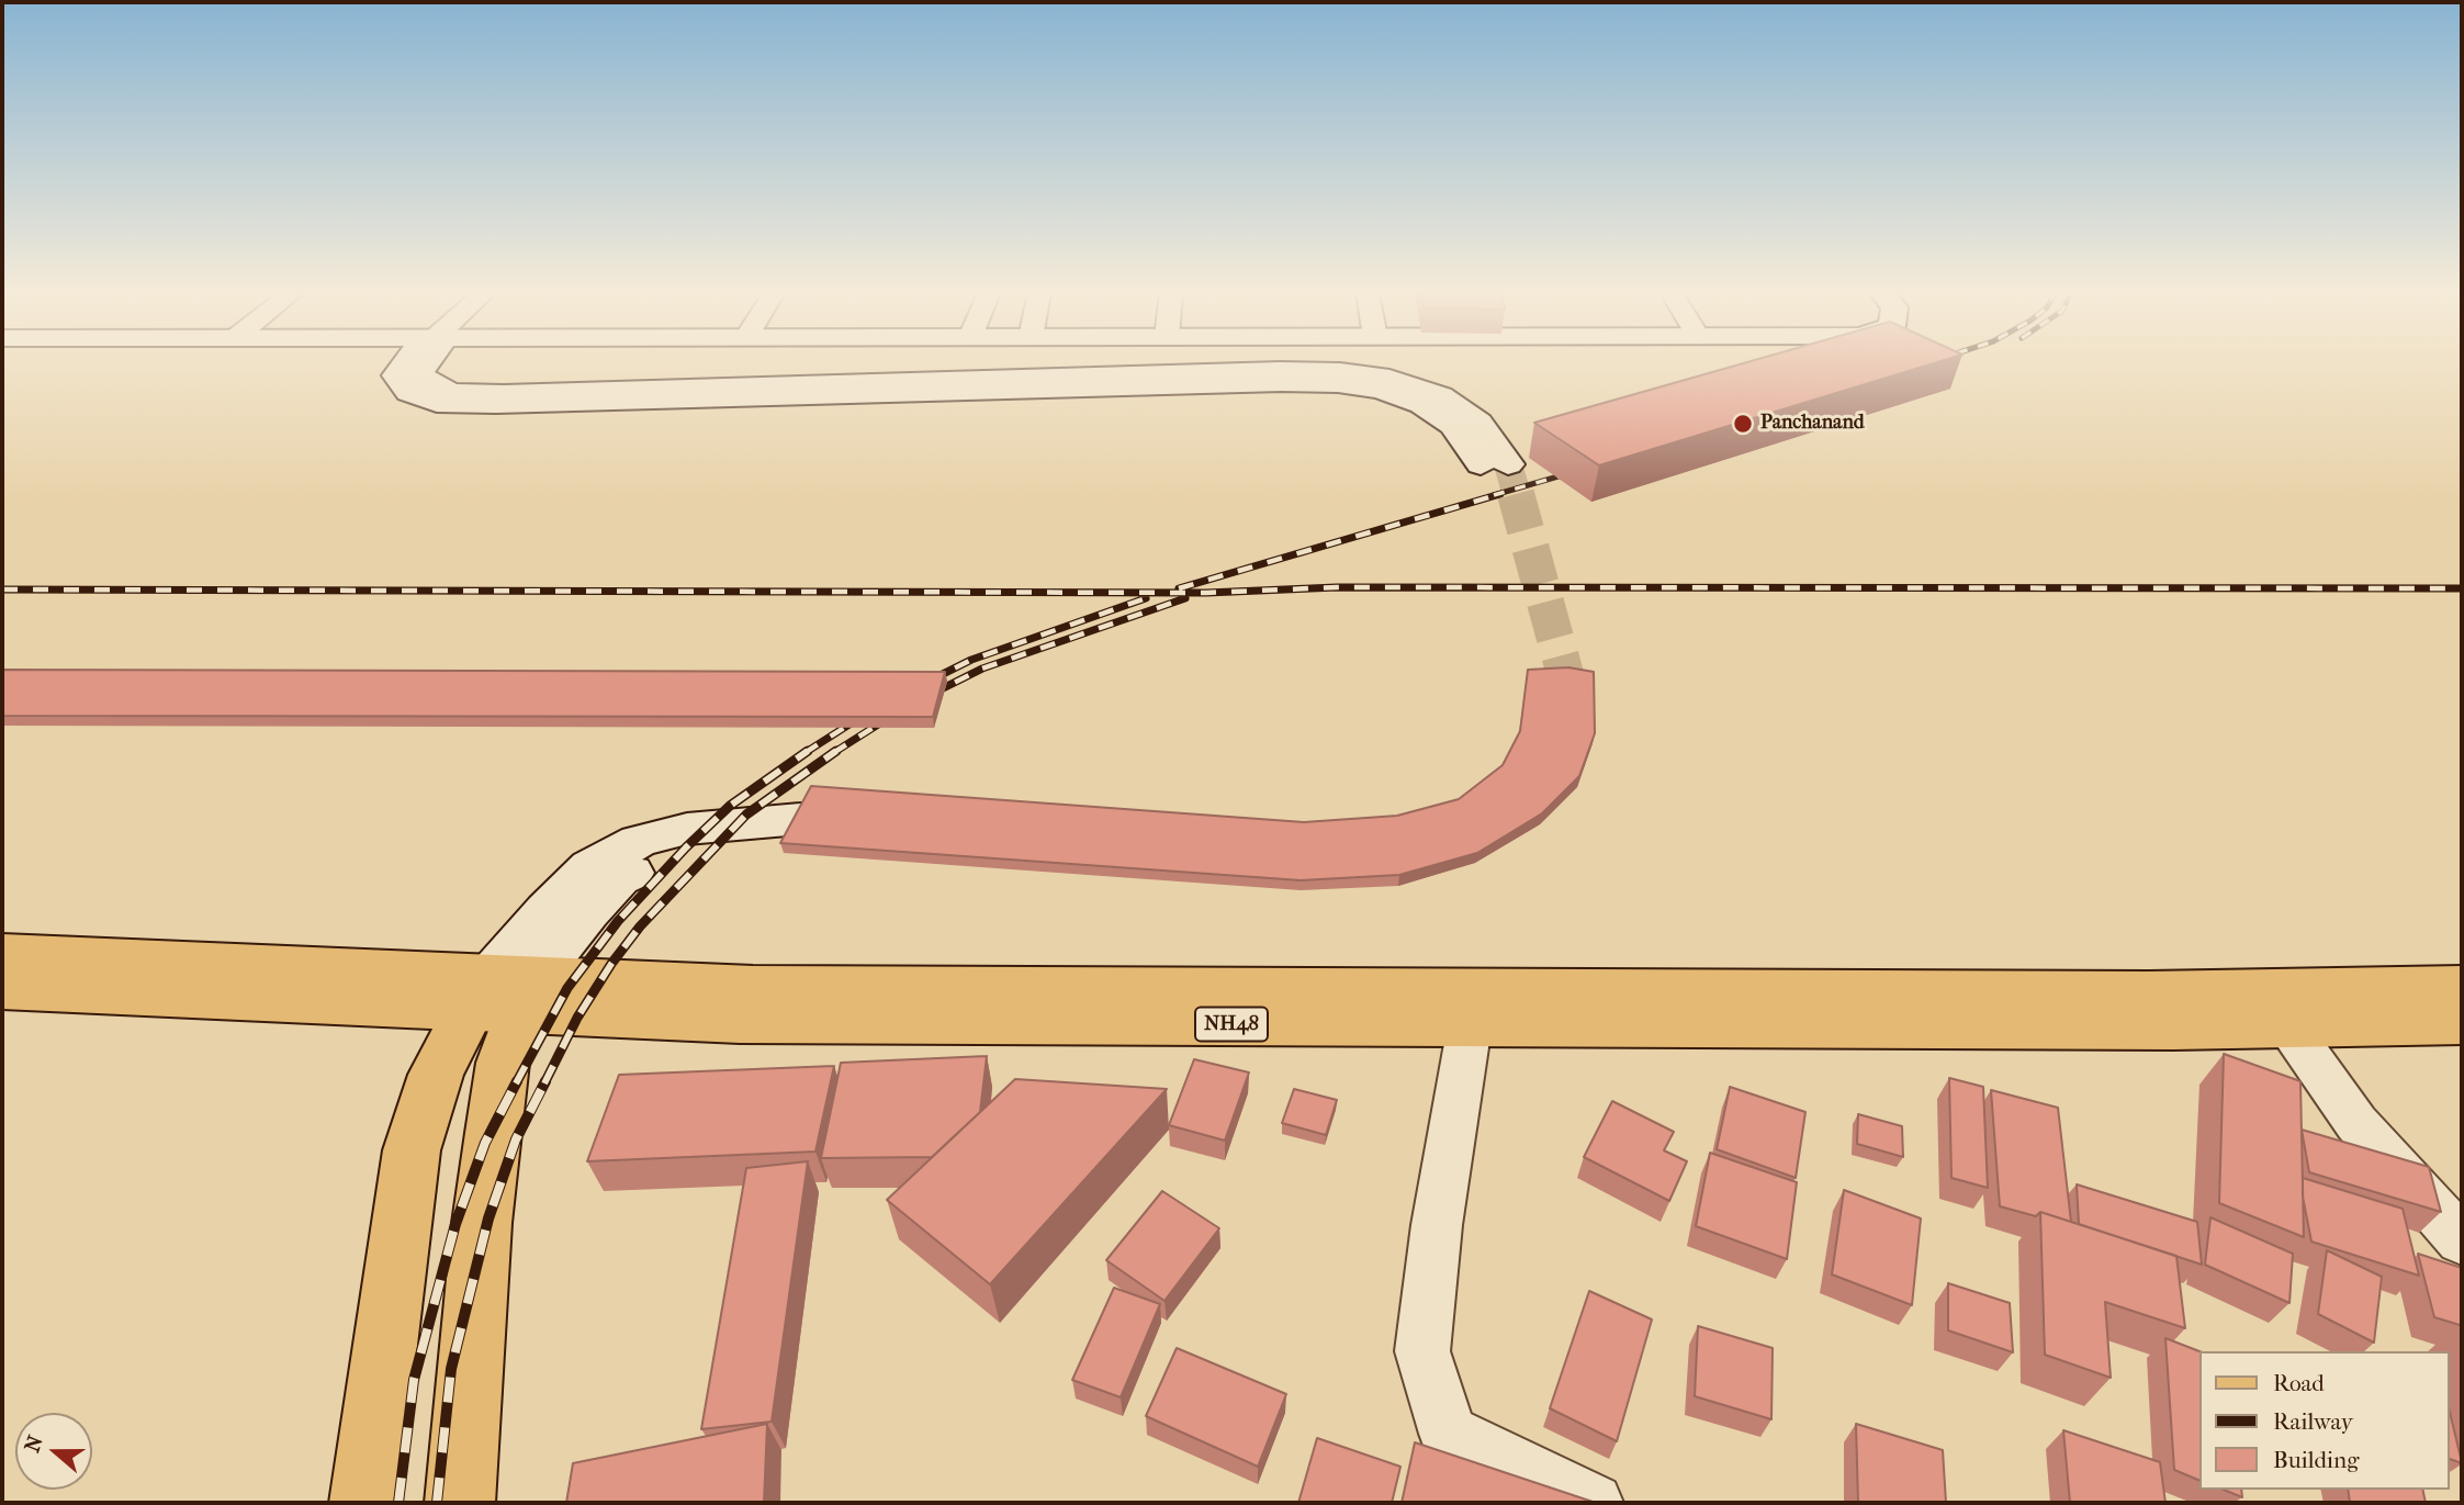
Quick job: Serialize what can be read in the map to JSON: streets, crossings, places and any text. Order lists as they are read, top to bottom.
{
  "streets": {
    "main road": ["NH48"]
  },
  "places": ["Panchanand"],
  "legend": ["Road", "Railway", "Building"],
  "north": "left"
}
